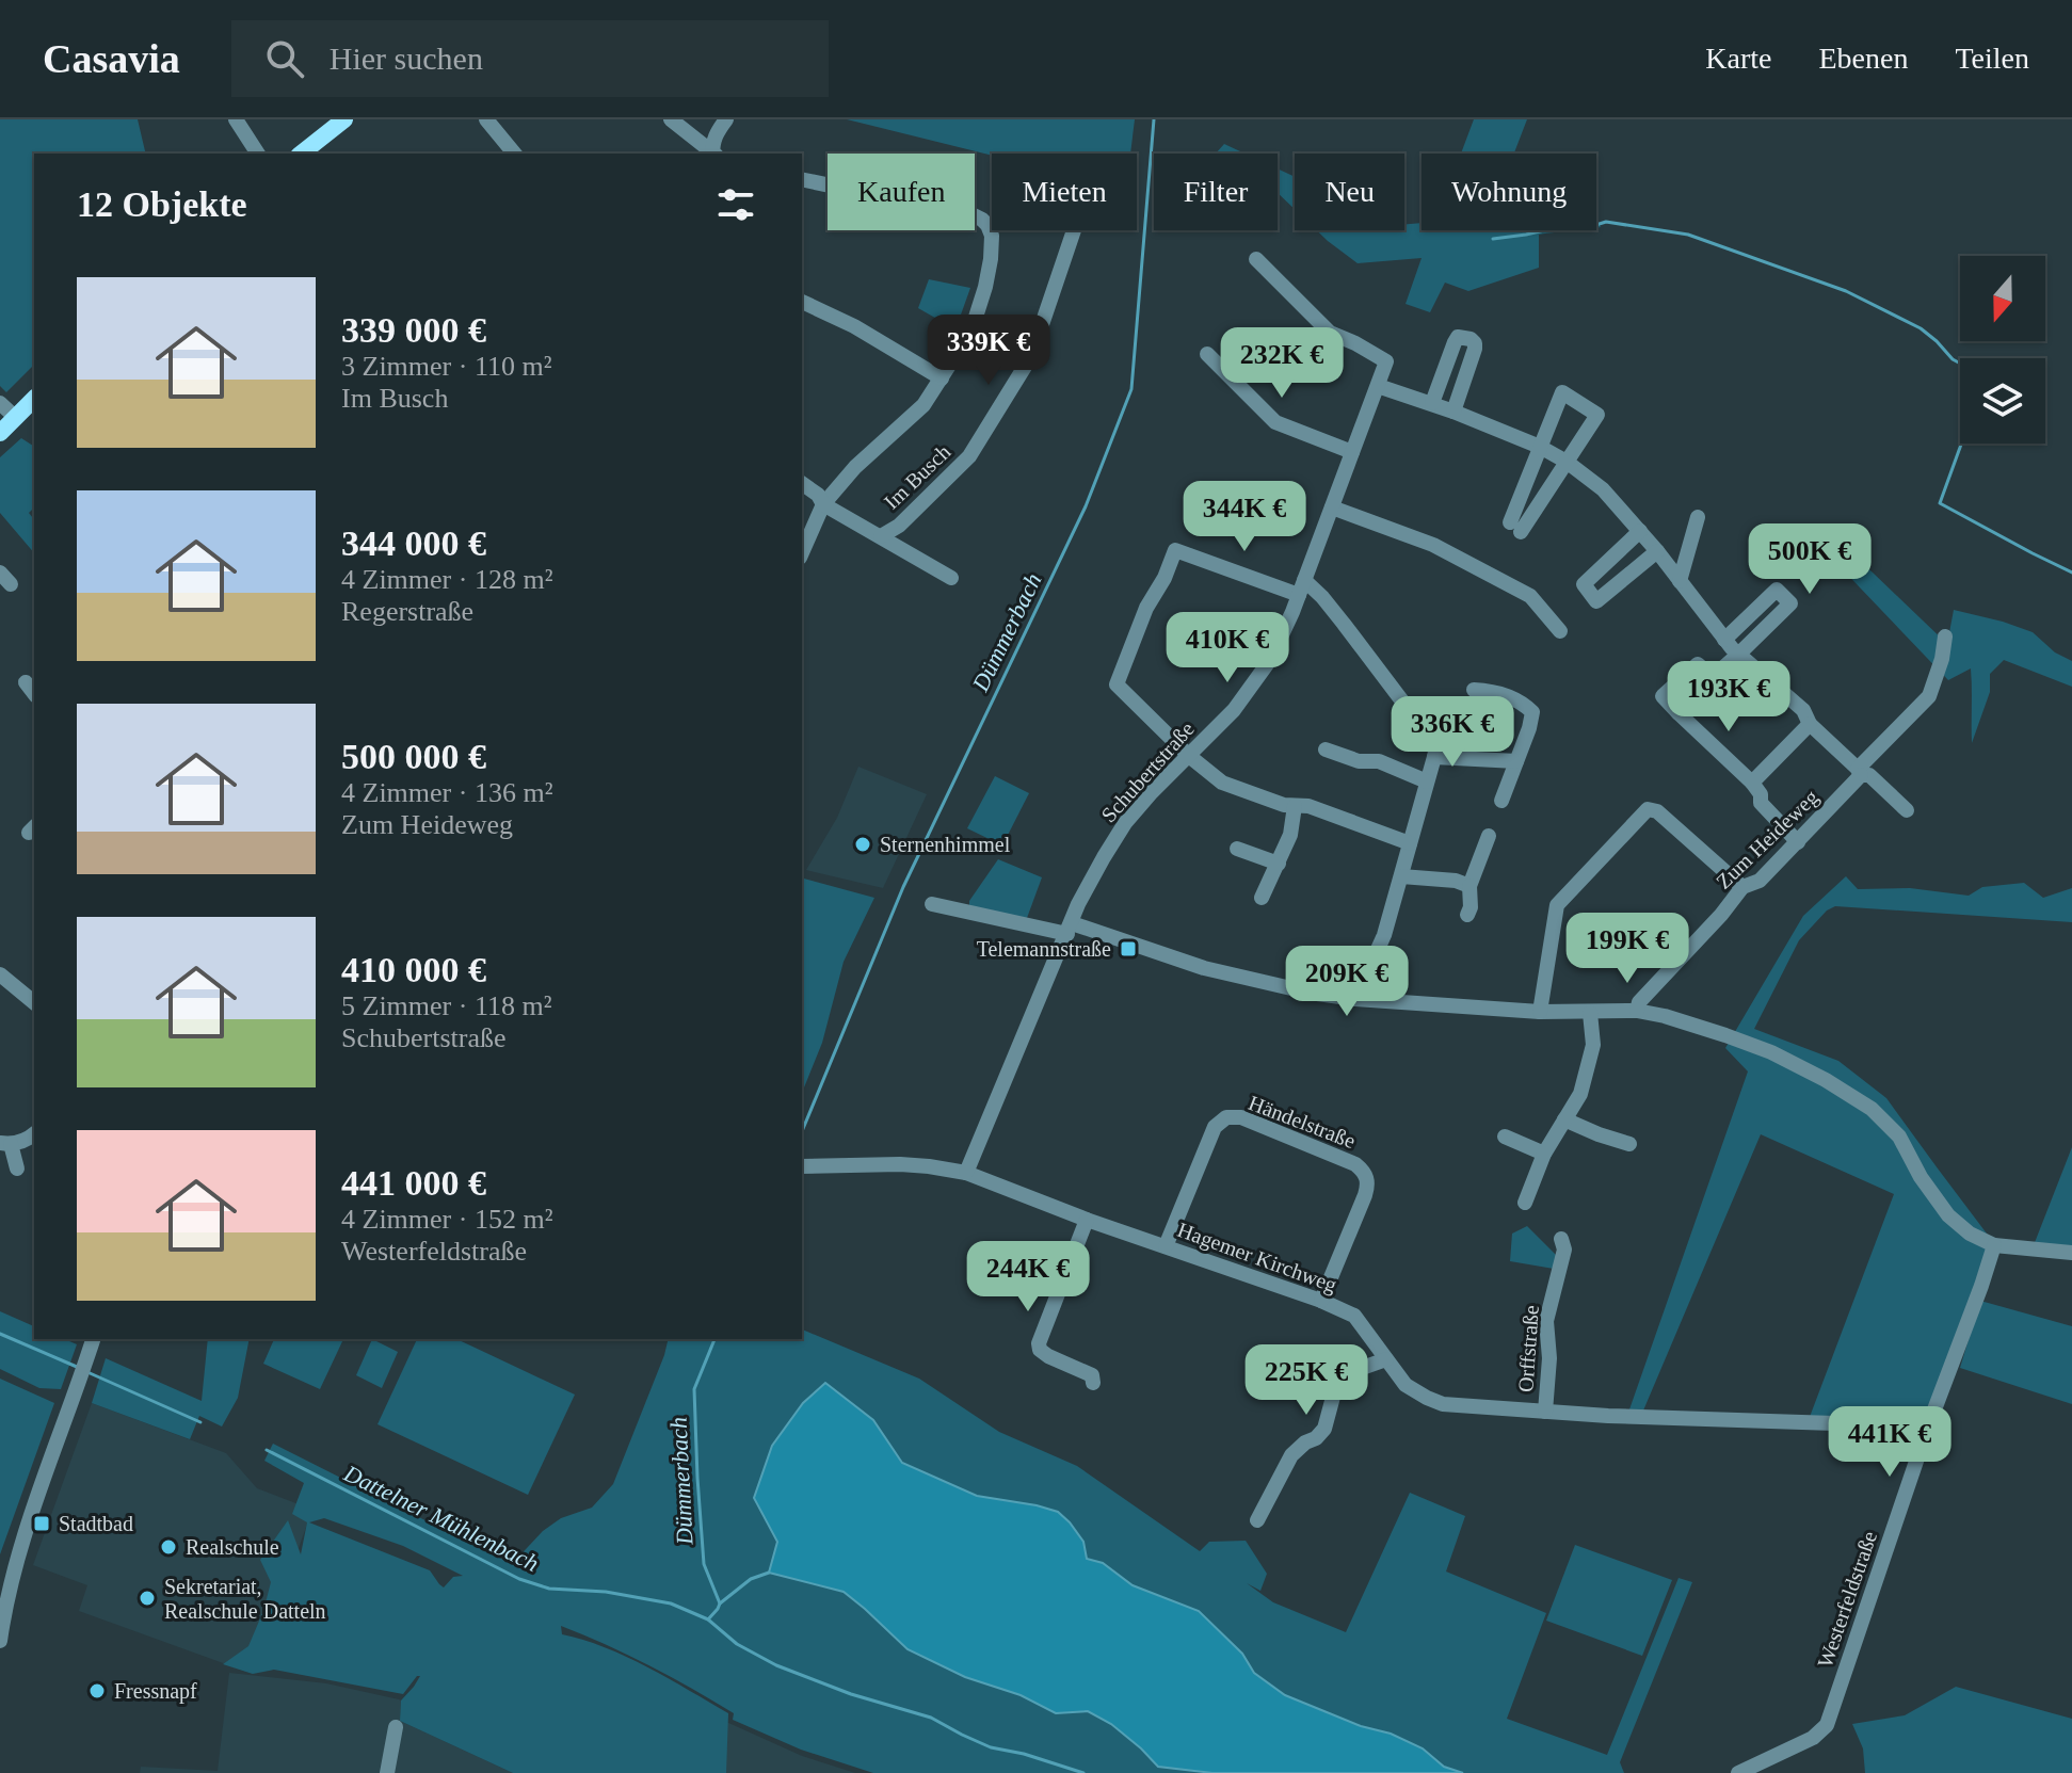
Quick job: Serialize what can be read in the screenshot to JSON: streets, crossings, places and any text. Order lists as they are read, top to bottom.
{
  "streets": {
    "street": [
      "Im Busch",
      "Schubertstraße",
      "Zum Heideweg",
      "Händelstraße",
      "Hagemer Kirchweg",
      "Orffstraße",
      "Westerfeldstraße"
    ]
  },
  "crossings": [
    ["Schubertstraße", "Hagemer Kirchweg"],
    ["Händelstraße", "Hagemer Kirchweg"],
    ["Hagemer Kirchweg", "Orffstraße"],
    ["Hagemer Kirchweg", "Westerfeldstraße"]
  ],
  "water": ["Dümmerbach", "Dattelner Mühlenbach"],
  "places": {
    "other": [
      "Sternenhimmel",
      "Realschule",
      "Sekretariat, Realschule Datteln",
      "Fressnapf"
    ],
    "transit": ["Telemannstraße", "Stadtbad"]
  },
  "north": "bottom",
  "page": {
    "header": "Casavia",
    "search": "Hier suchen",
    "nav": ["Karte", "Ebenen", "Teilen"],
    "chip": [
      "Kaufen",
      "Mieten",
      "Filter",
      "Neu",
      "Wohnung"
    ],
    "heading": "12 Objekte",
    "list": [
      {
        "name": "339 000 €",
        "note": "3 Zimmer · 110 m² · Im Busch"
      },
      {
        "name": "344 000 €",
        "note": "4 Zimmer · 128 m² · Regerstraße"
      },
      {
        "name": "500 000 €",
        "note": "4 Zimmer · 136 m² · Zum Heideweg"
      },
      {
        "name": "410 000 €",
        "note": "5 Zimmer · 118 m² · Schubertstraße"
      },
      {
        "name": "441 000 €",
        "note": "4 Zimmer · 152 m² · Westerfeldstraße"
      }
    ],
    "price": [
      "339K €",
      "232K €",
      "344K €",
      "500K €",
      "410K €",
      "193K €",
      "336K €",
      "199K €",
      "209K €",
      "244K €",
      "225K €",
      "441K €"
    ]
  }
}
